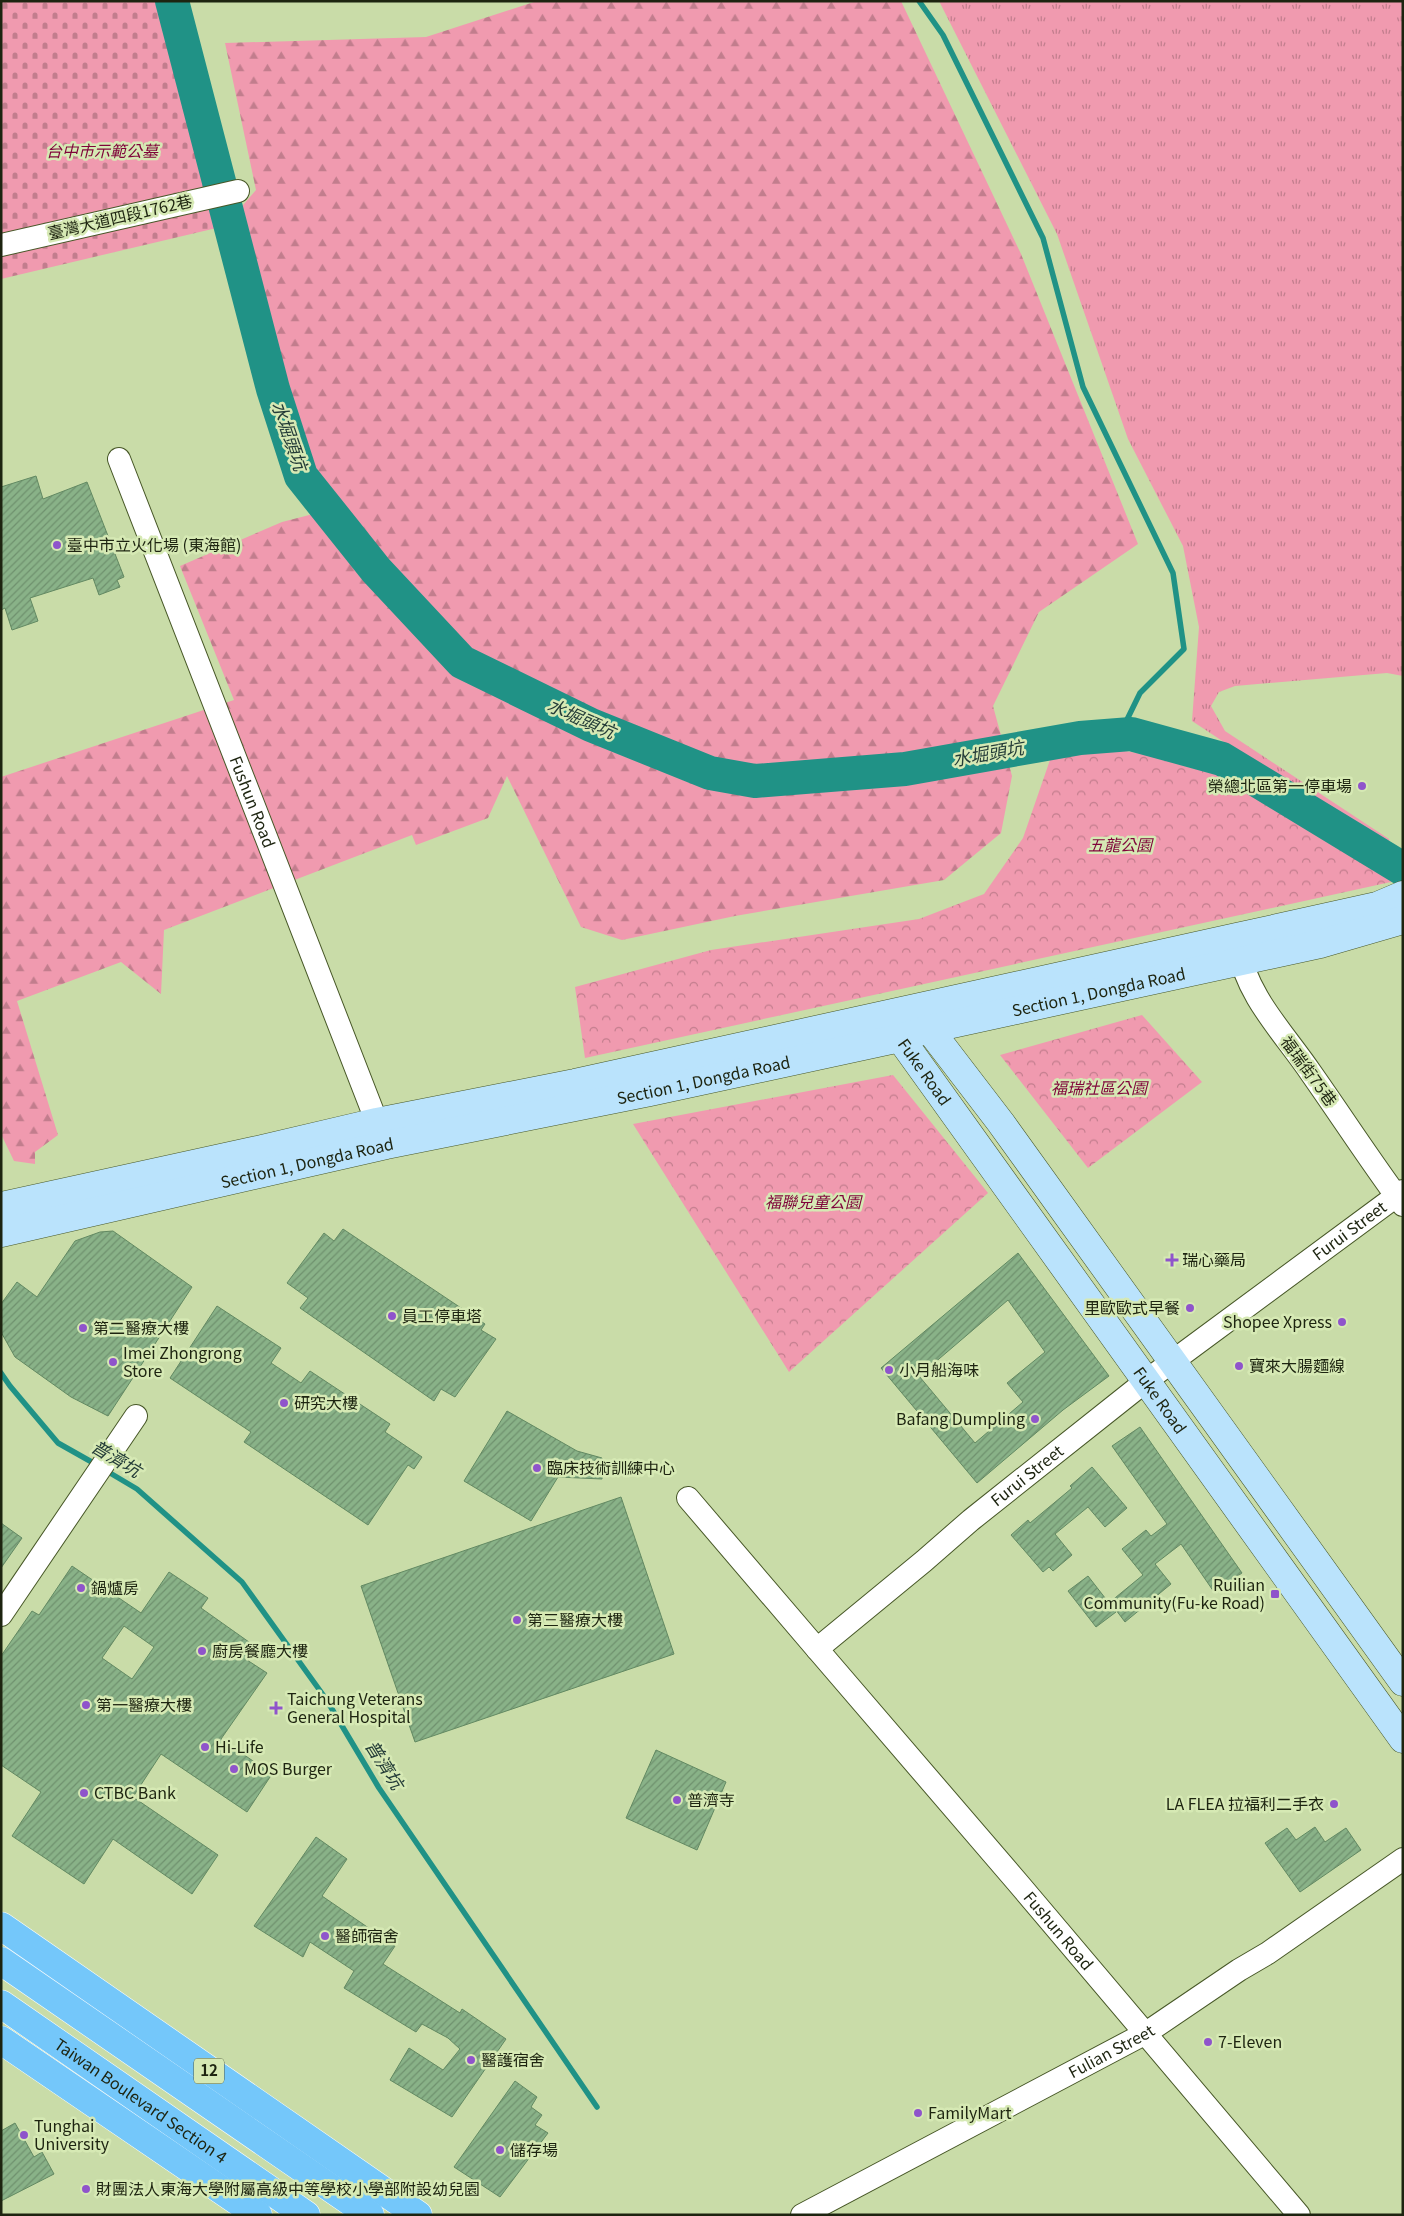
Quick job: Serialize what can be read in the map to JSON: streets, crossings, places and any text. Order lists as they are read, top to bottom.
{
  "streets": {
    "main road": ["12", "Taiwan Boulevard Section 4"],
    "street": [
      "臺灣大道四段1762巷",
      "Fushun Road",
      "Section 1, Dongda Road",
      "Fuke Road",
      "福瑞街75巷",
      "Furui Street",
      "Fulian Street"
    ]
  },
  "crossings": [
    ["Fushun Road", "Section 1, Dongda Road"],
    ["Fushun Road", "Furui Street"],
    ["Fushun Road", "Fulian Street"],
    ["Section 1, Dongda Road", "Fuke Road"],
    ["Section 1, Dongda Road", "福瑞街75巷"],
    ["Fuke Road", "Furui Street"],
    ["福瑞街75巷", "Furui Street"]
  ],
  "water": ["水堀頭坑", "普濟坑"],
  "parks": [
    "台中市示範公墓",
    "五龍公園",
    "福瑞社區公園",
    "福聯兒童公園"
  ],
  "places": {
    "other": [
      "臺中市立火化場 (東海館)",
      "榮總北區第一停車場",
      "里歐歐式早餐",
      "員工停車塔",
      "Shopee Xpress",
      "第二醫療大樓",
      "Imei Zhongrong Store",
      "寶來大腸麵線",
      "小月船海味",
      "研究大樓",
      "Bafang Dumpling",
      "臨床技術訓練中心",
      "鍋爐房",
      "第三醫療大樓",
      "廚房餐廳大樓",
      "第一醫療大樓",
      "Hi-Life",
      "MOS Burger",
      "CTBC Bank",
      "普濟寺",
      "LA FLEA 拉福利二手衣",
      "醫師宿舍",
      "7-Eleven",
      "醫護宿舍",
      "FamilyMart",
      "Tunghai University",
      "儲存場",
      "財團法人東海大學附屬高級中等學校小學部附設幼兒園"
    ],
    "health": ["瑞心藥局", "Taichung Veterans General Hospital"],
    "transit": ["Ruilian Community(Fu-ke Road)"]
  }
}
